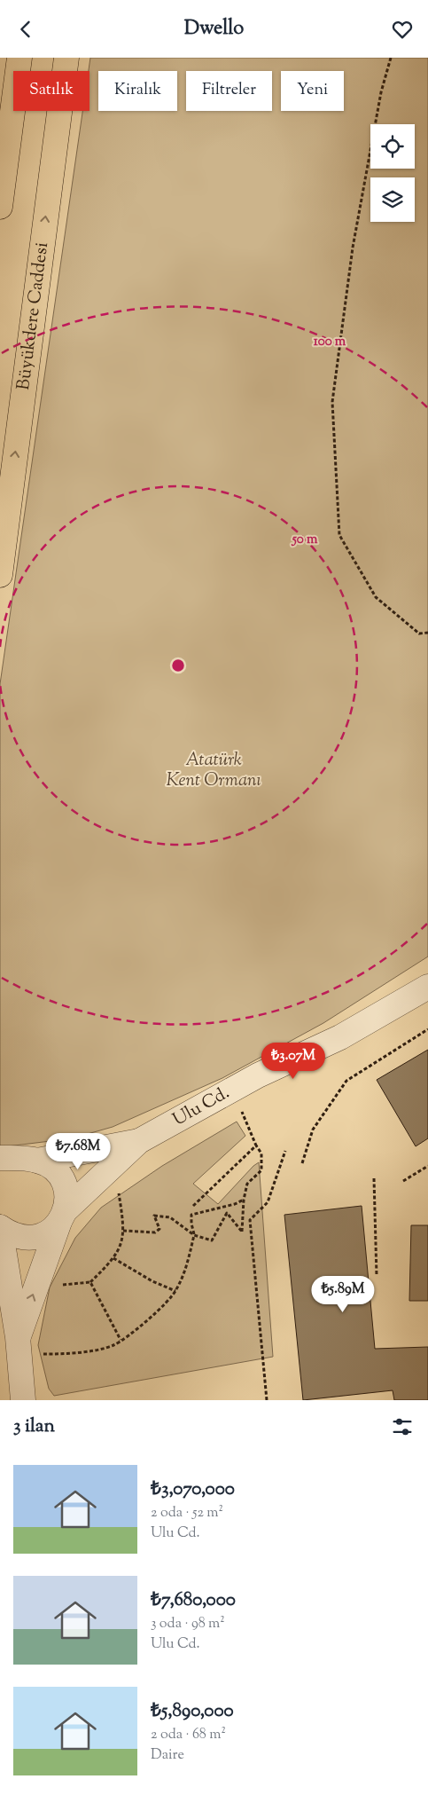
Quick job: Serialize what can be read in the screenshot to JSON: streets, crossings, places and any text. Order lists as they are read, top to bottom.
{
  "streets": {
    "main road": ["Büyükdere Caddesi"],
    "street": ["Ulu Cd."]
  },
  "one_way": ["Büyükdere Caddesi"],
  "parks": ["Atatürk Kent Ormanı"],
  "page": {
    "header": "Dwello",
    "chip": [
      "Satılık",
      "Kiralık",
      "Filtreler",
      "Yeni"
    ],
    "price": ["₺3.07M", "₺7.68M", "₺5.89M"],
    "heading": "3 ilan",
    "list": [
      {
        "name": "₺3,070,000",
        "note": "2 oda · 52 m² · Ulu Cd."
      },
      {
        "name": "₺7,680,000",
        "note": "3 oda · 98 m² · Ulu Cd."
      },
      {
        "name": "₺5,890,000",
        "note": "2 oda · 68 m² · Daire"
      }
    ]
  },
  "rings": ["100 m", "50 m"]
}
